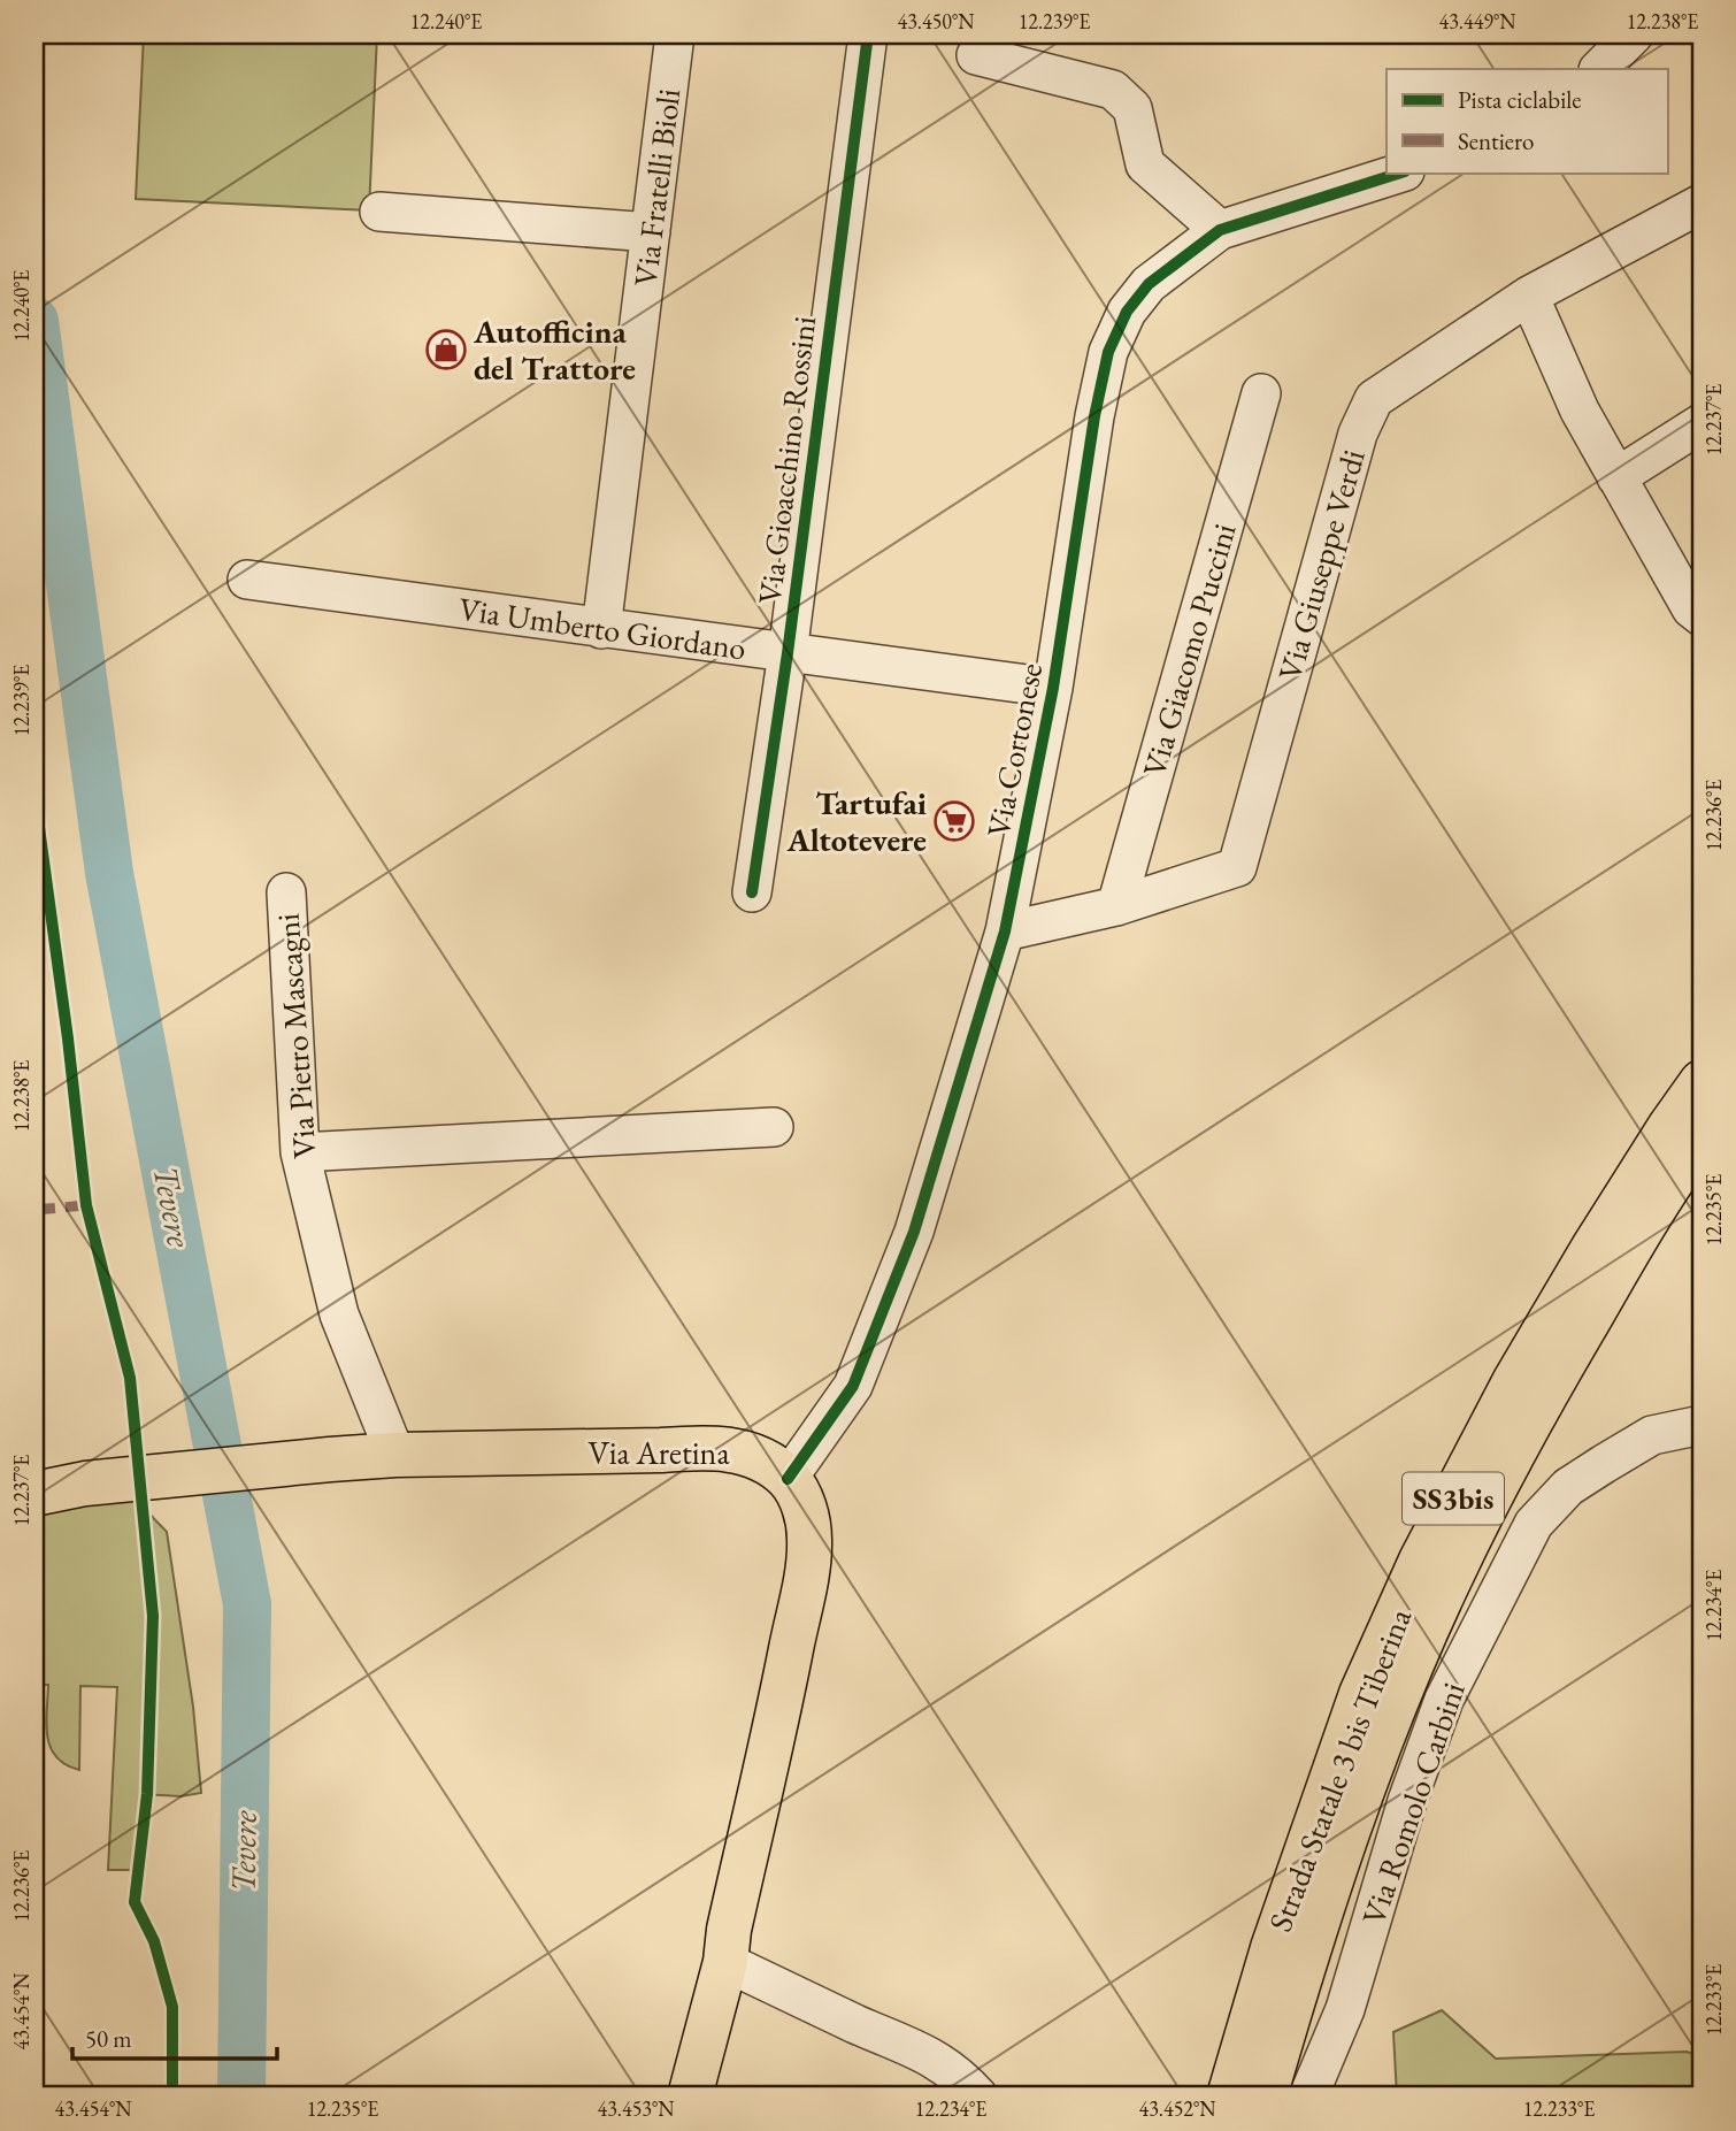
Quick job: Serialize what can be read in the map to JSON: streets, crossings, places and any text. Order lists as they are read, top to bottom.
{
  "streets": {
    "main road": ["Via Aretina", "SS3bis", "Strada Statale 3 bis Tiberina"],
    "street": [
      "Via Fratelli Bioli",
      "Via Gioacchino Rossini",
      "Via Giuseppe Verdi",
      "Via Umberto Giordano",
      "Via Giacomo Puccini",
      "Via Cortonese",
      "Via Pietro Mascagni",
      "Via Romolo Carbini"
    ]
  },
  "crossings": [
    ["Via Fratelli Bioli", "Via Umberto Giordano"],
    ["Via Gioacchino Rossini", "Via Umberto Giordano"],
    ["Via Giuseppe Verdi", "Via Giacomo Puccini"],
    ["Via Giuseppe Verdi", "Via Cortonese"],
    ["Via Umberto Giordano", "Via Cortonese"],
    ["Via Cortonese", "Via Aretina"],
    ["Via Pietro Mascagni", "Via Aretina"]
  ],
  "water": ["Tevere"],
  "places": {
    "shop": ["Autofficina del Trattore"],
    "supermarket": ["Tartufai Altotevere"]
  },
  "legend": ["Pista ciclabile", "Sentiero"],
  "scale_bar": "50 m",
  "coordinates": [
    "12.240°E",
    "43.450°N",
    "12.239°E",
    "43.449°N",
    "12.238°E",
    "12.237°E",
    "12.236°E",
    "12.235°E",
    "12.234°E",
    "12.233°E",
    "43.454°N",
    "43.453°N",
    "43.452°N"
  ]
}
